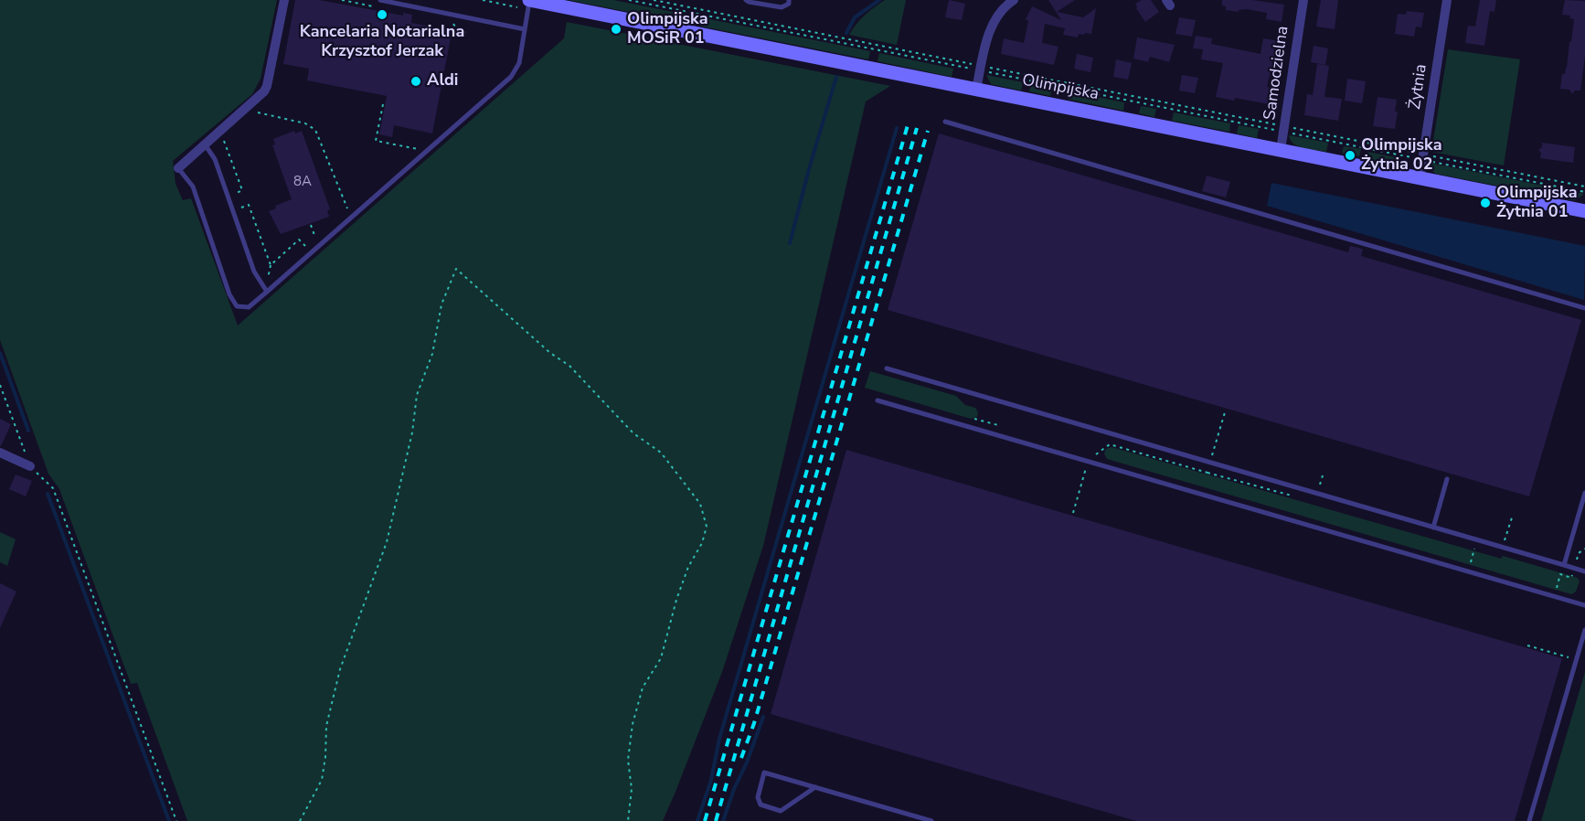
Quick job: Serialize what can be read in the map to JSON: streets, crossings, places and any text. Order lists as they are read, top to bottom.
{
  "streets": {
    "street": ["Samodzielna", "Żytnia", "Olimpijska"]
  },
  "crossings": [
    ["Samodzielna", "Olimpijska"],
    ["Żytnia", "Olimpijska"]
  ],
  "places": [
    "Kancelaria Notarialna Krzysztof Jerzak",
    "Olimpijska MOSiR 01",
    "Aldi",
    "Olimpijska Żytnia 02",
    "Olimpijska Żytnia 01"
  ],
  "house_numbers": ["8A"]
}
